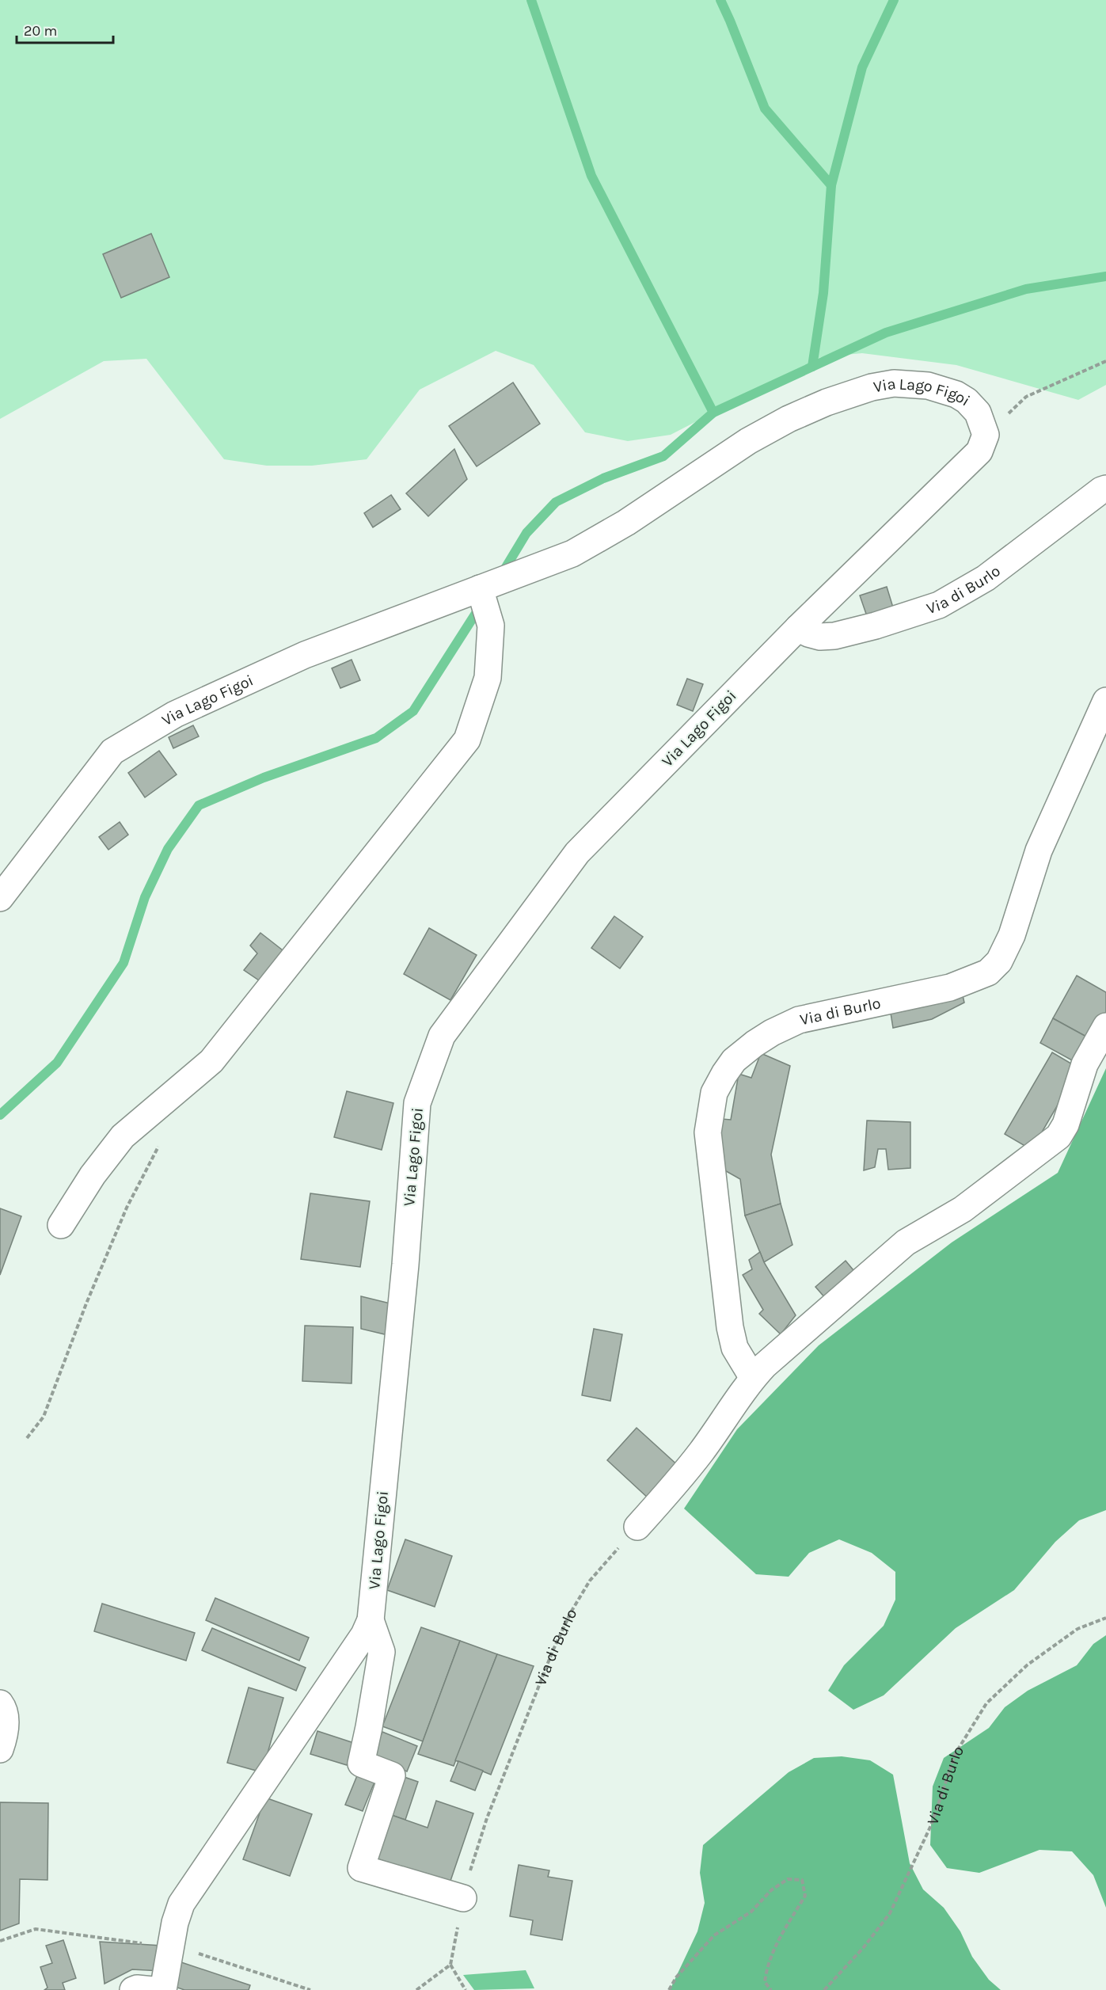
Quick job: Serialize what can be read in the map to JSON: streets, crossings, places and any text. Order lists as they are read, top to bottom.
{
  "streets": {
    "street": ["Via Lago Figoi", "Via di Burlo"]
  },
  "crossings": [
    ["Via Lago Figoi", "Via di Burlo"]
  ],
  "scale_bar": "20 m"
}
